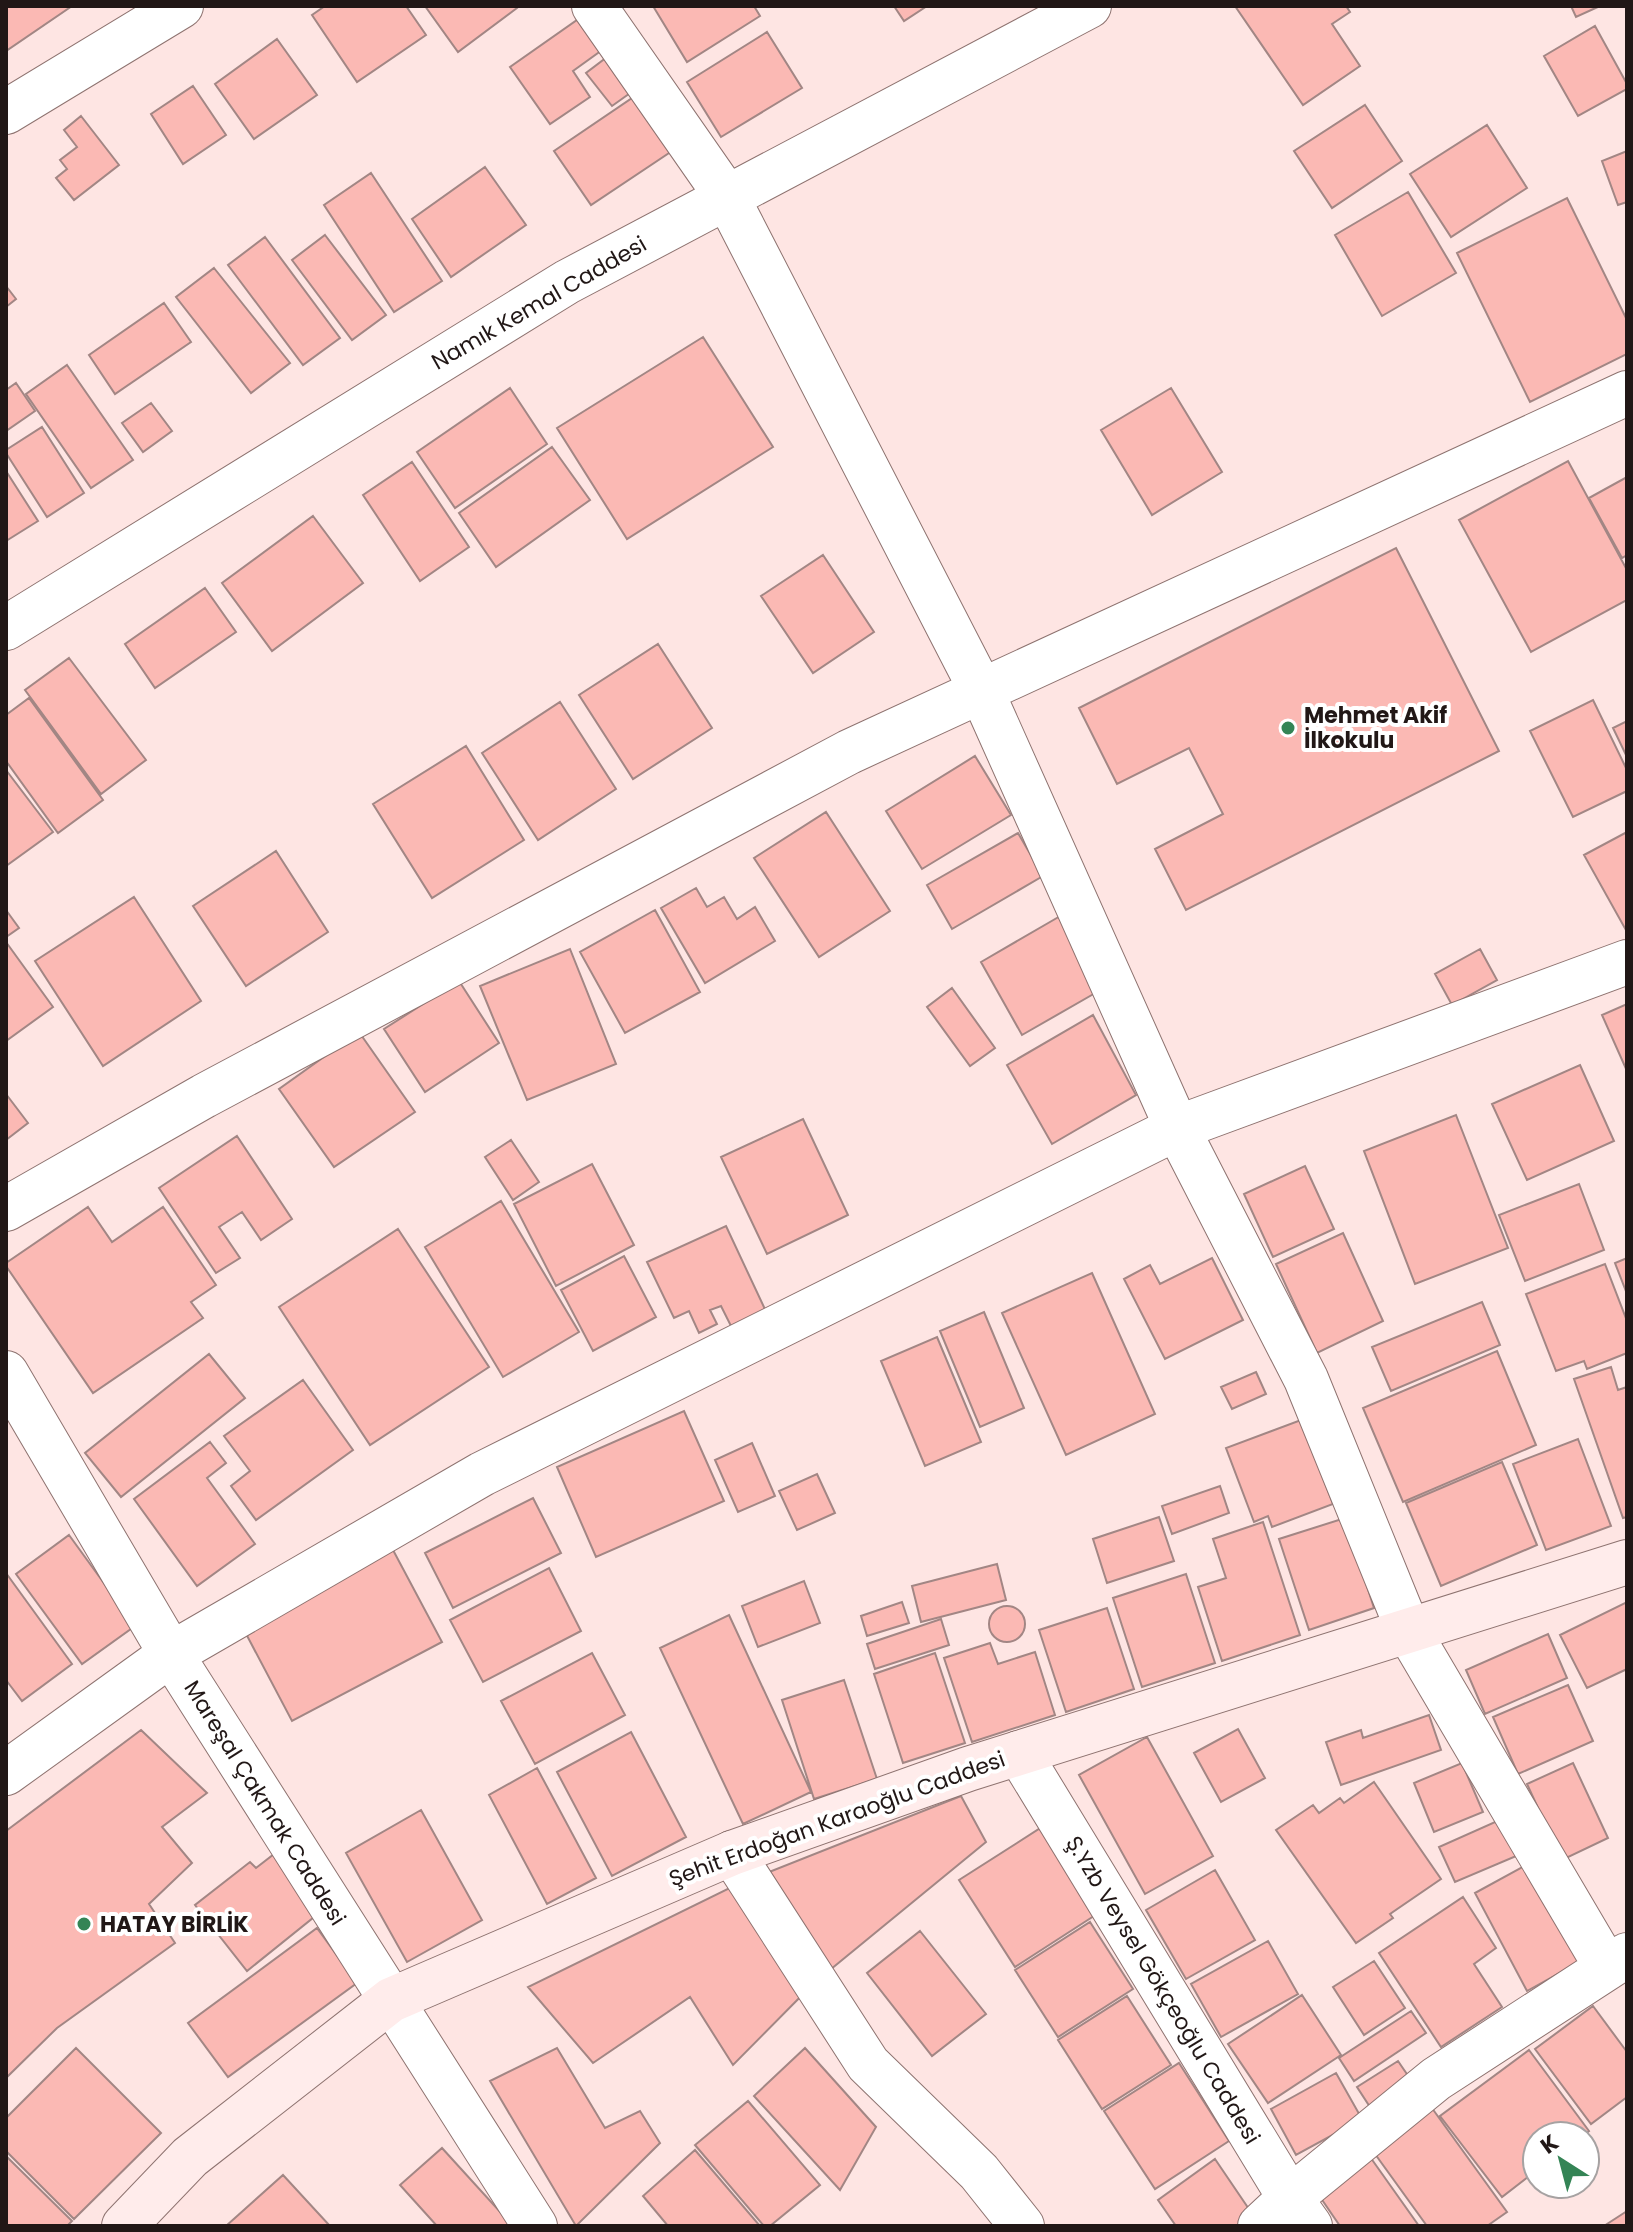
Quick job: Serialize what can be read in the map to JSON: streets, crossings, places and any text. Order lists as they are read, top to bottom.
{
  "streets": {
    "main road": ["Şehit Erdoğan Karaoğlu Caddesi"],
    "street": ["Namık Kemal Caddesi", "Mareşal Çakmak Caddesi", "Ş.Yzb Veysel Gökçeoğlu Caddesi"]
  },
  "crossings": [
    ["Mareşal Çakmak Caddesi", "Şehit Erdoğan Karaoğlu Caddesi"],
    ["Şehit Erdoğan Karaoğlu Caddesi", "Ş.Yzb Veysel Gökçeoğlu Caddesi"]
  ],
  "places": ["Mehmet Akif İlkokulu", "HATAY BİRLİK"],
  "north": "top left"
}
